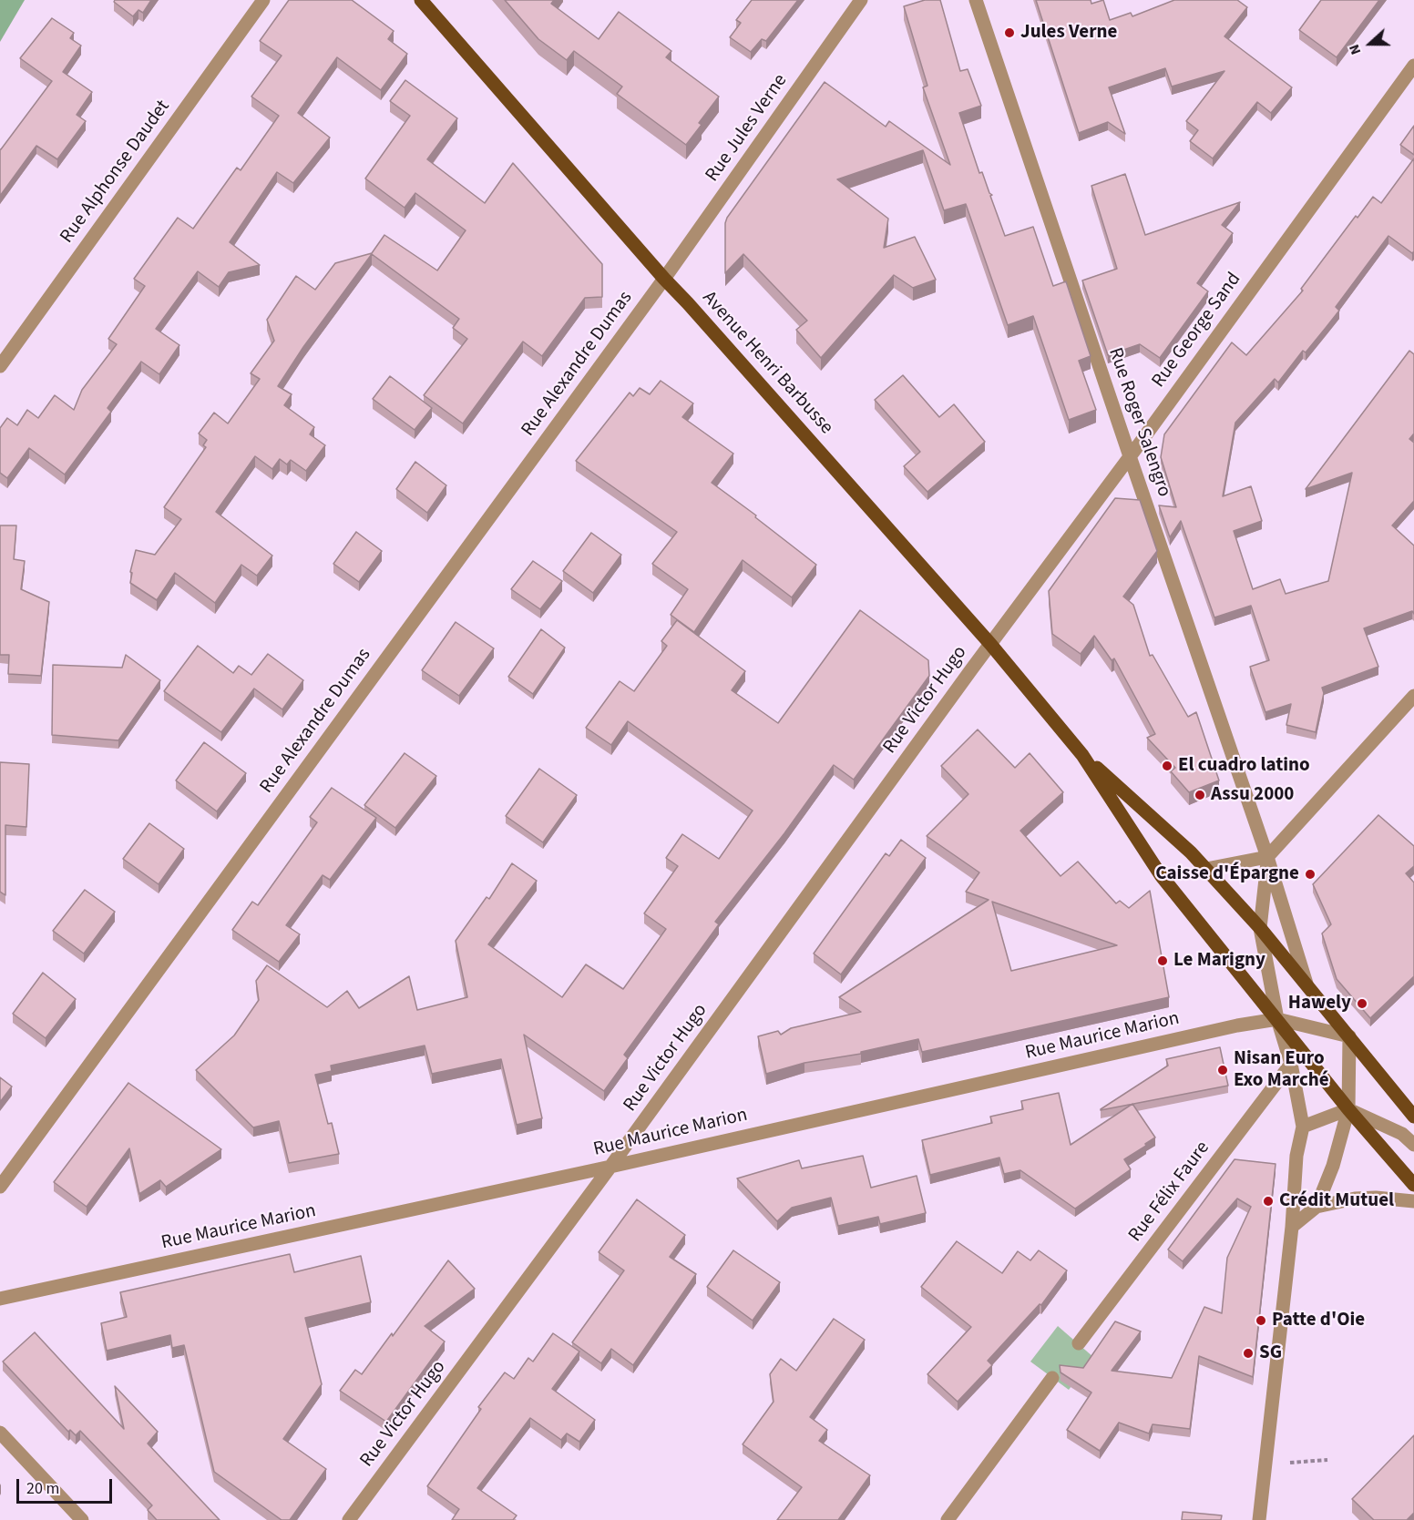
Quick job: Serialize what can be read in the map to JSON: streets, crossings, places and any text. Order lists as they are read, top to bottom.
{
  "streets": {
    "main road": ["Avenue Henri Barbusse"],
    "street": [
      "Rue Jules Verne",
      "Rue Alphonse Daudet",
      "Rue George Sand",
      "Rue Alexandre Dumas",
      "Rue Roger Salengro",
      "Rue Victor Hugo",
      "Rue Maurice Marion",
      "Rue Félix Faure"
    ]
  },
  "crossings": [
    ["Rue Jules Verne", "Avenue Henri Barbusse"],
    ["Rue Jules Verne", "Rue Alexandre Dumas"],
    ["Rue George Sand", "Avenue Henri Barbusse"],
    ["Rue George Sand", "Rue Roger Salengro"],
    ["Rue George Sand", "Rue Victor Hugo"],
    ["Avenue Henri Barbusse", "Rue Alexandre Dumas"],
    ["Avenue Henri Barbusse", "Rue Roger Salengro"],
    ["Avenue Henri Barbusse", "Rue Victor Hugo"],
    ["Avenue Henri Barbusse", "Rue Maurice Marion"],
    ["Rue Roger Salengro", "Rue Maurice Marion"],
    ["Rue Roger Salengro", "Rue Félix Faure"],
    ["Rue Victor Hugo", "Rue Maurice Marion"]
  ],
  "places": [
    "Jules Verne",
    "El cuadro latino",
    "Assu 2000",
    "Caisse d'Épargne",
    "Le Marigny",
    "Hawely",
    "Nisan Euro Exo Marché",
    "Crédit Mutuel",
    "Patte d'Oie",
    "SG"
  ],
  "scale_bar": "20 m",
  "north": "left"
}
